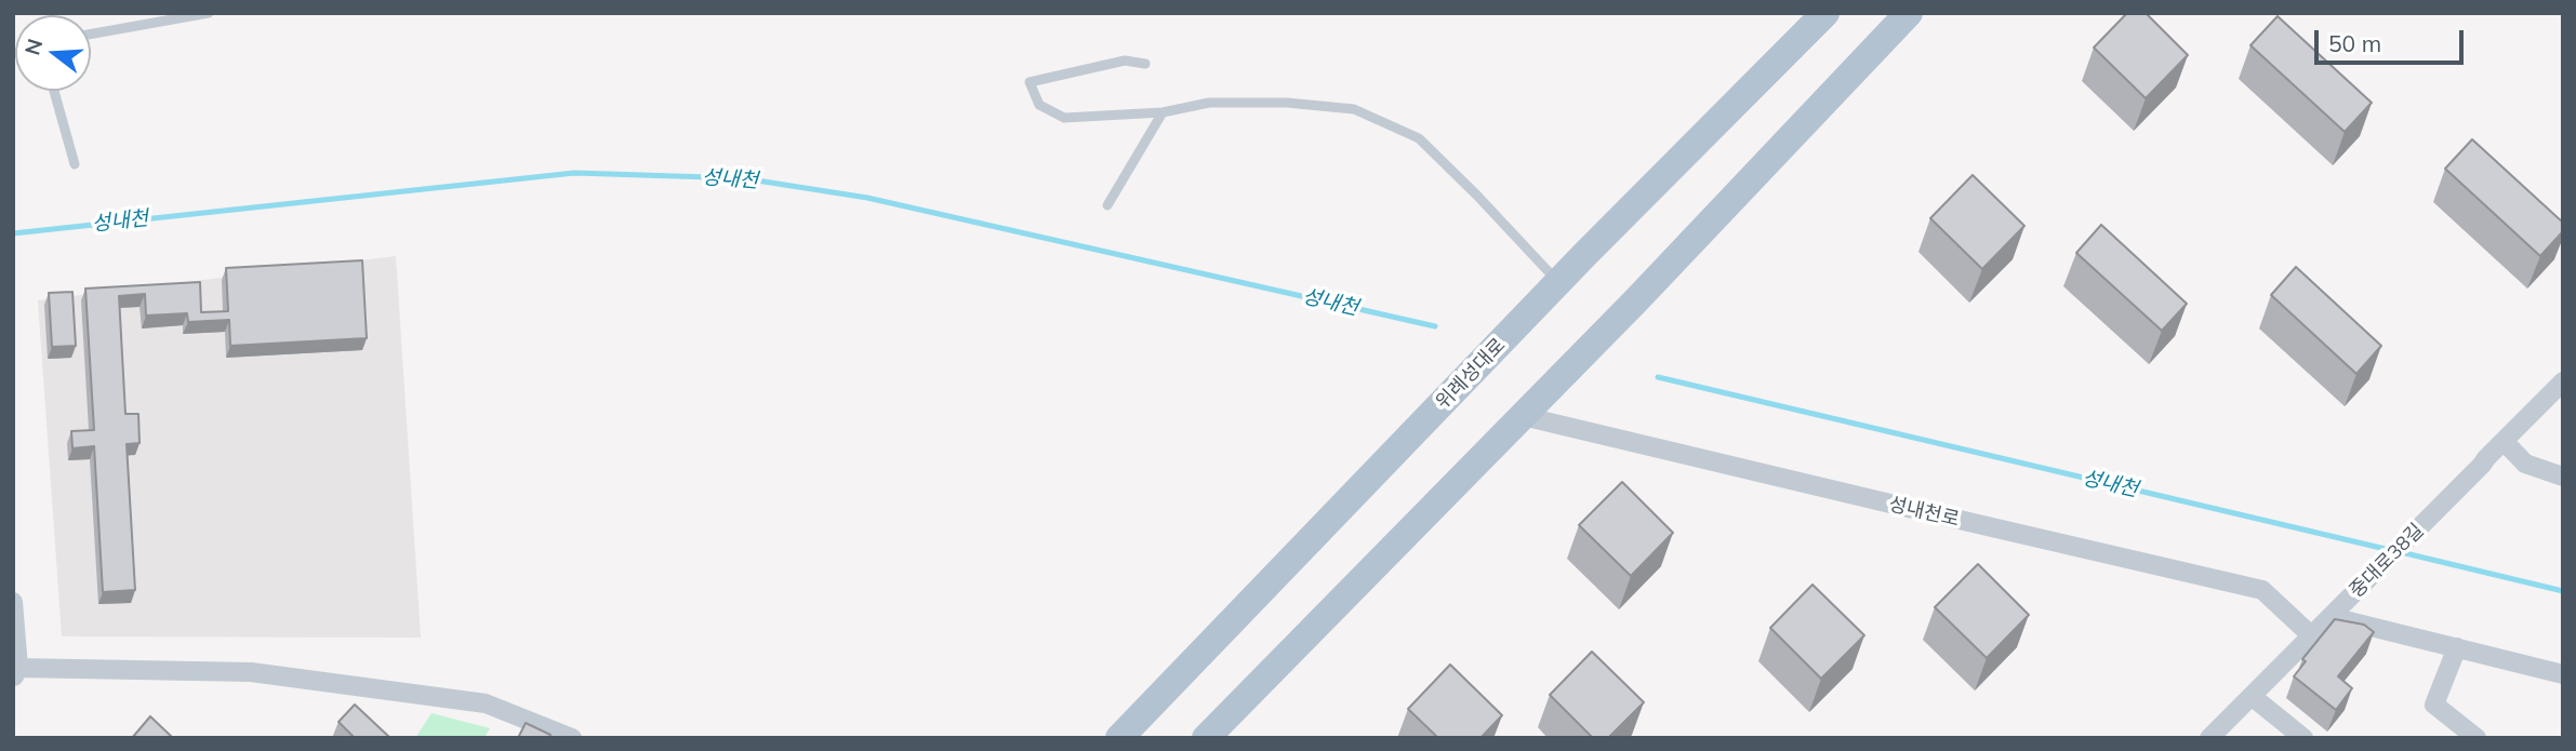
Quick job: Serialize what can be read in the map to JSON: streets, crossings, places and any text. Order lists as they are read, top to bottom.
{
  "streets": {
    "main road": ["위례성대로"],
    "street": ["성내천로", "중대로38길"]
  },
  "crossings": [
    ["성내천로", "중대로38길"]
  ],
  "water": ["성내천"],
  "scale_bar": "50 m",
  "north": "left"
}
